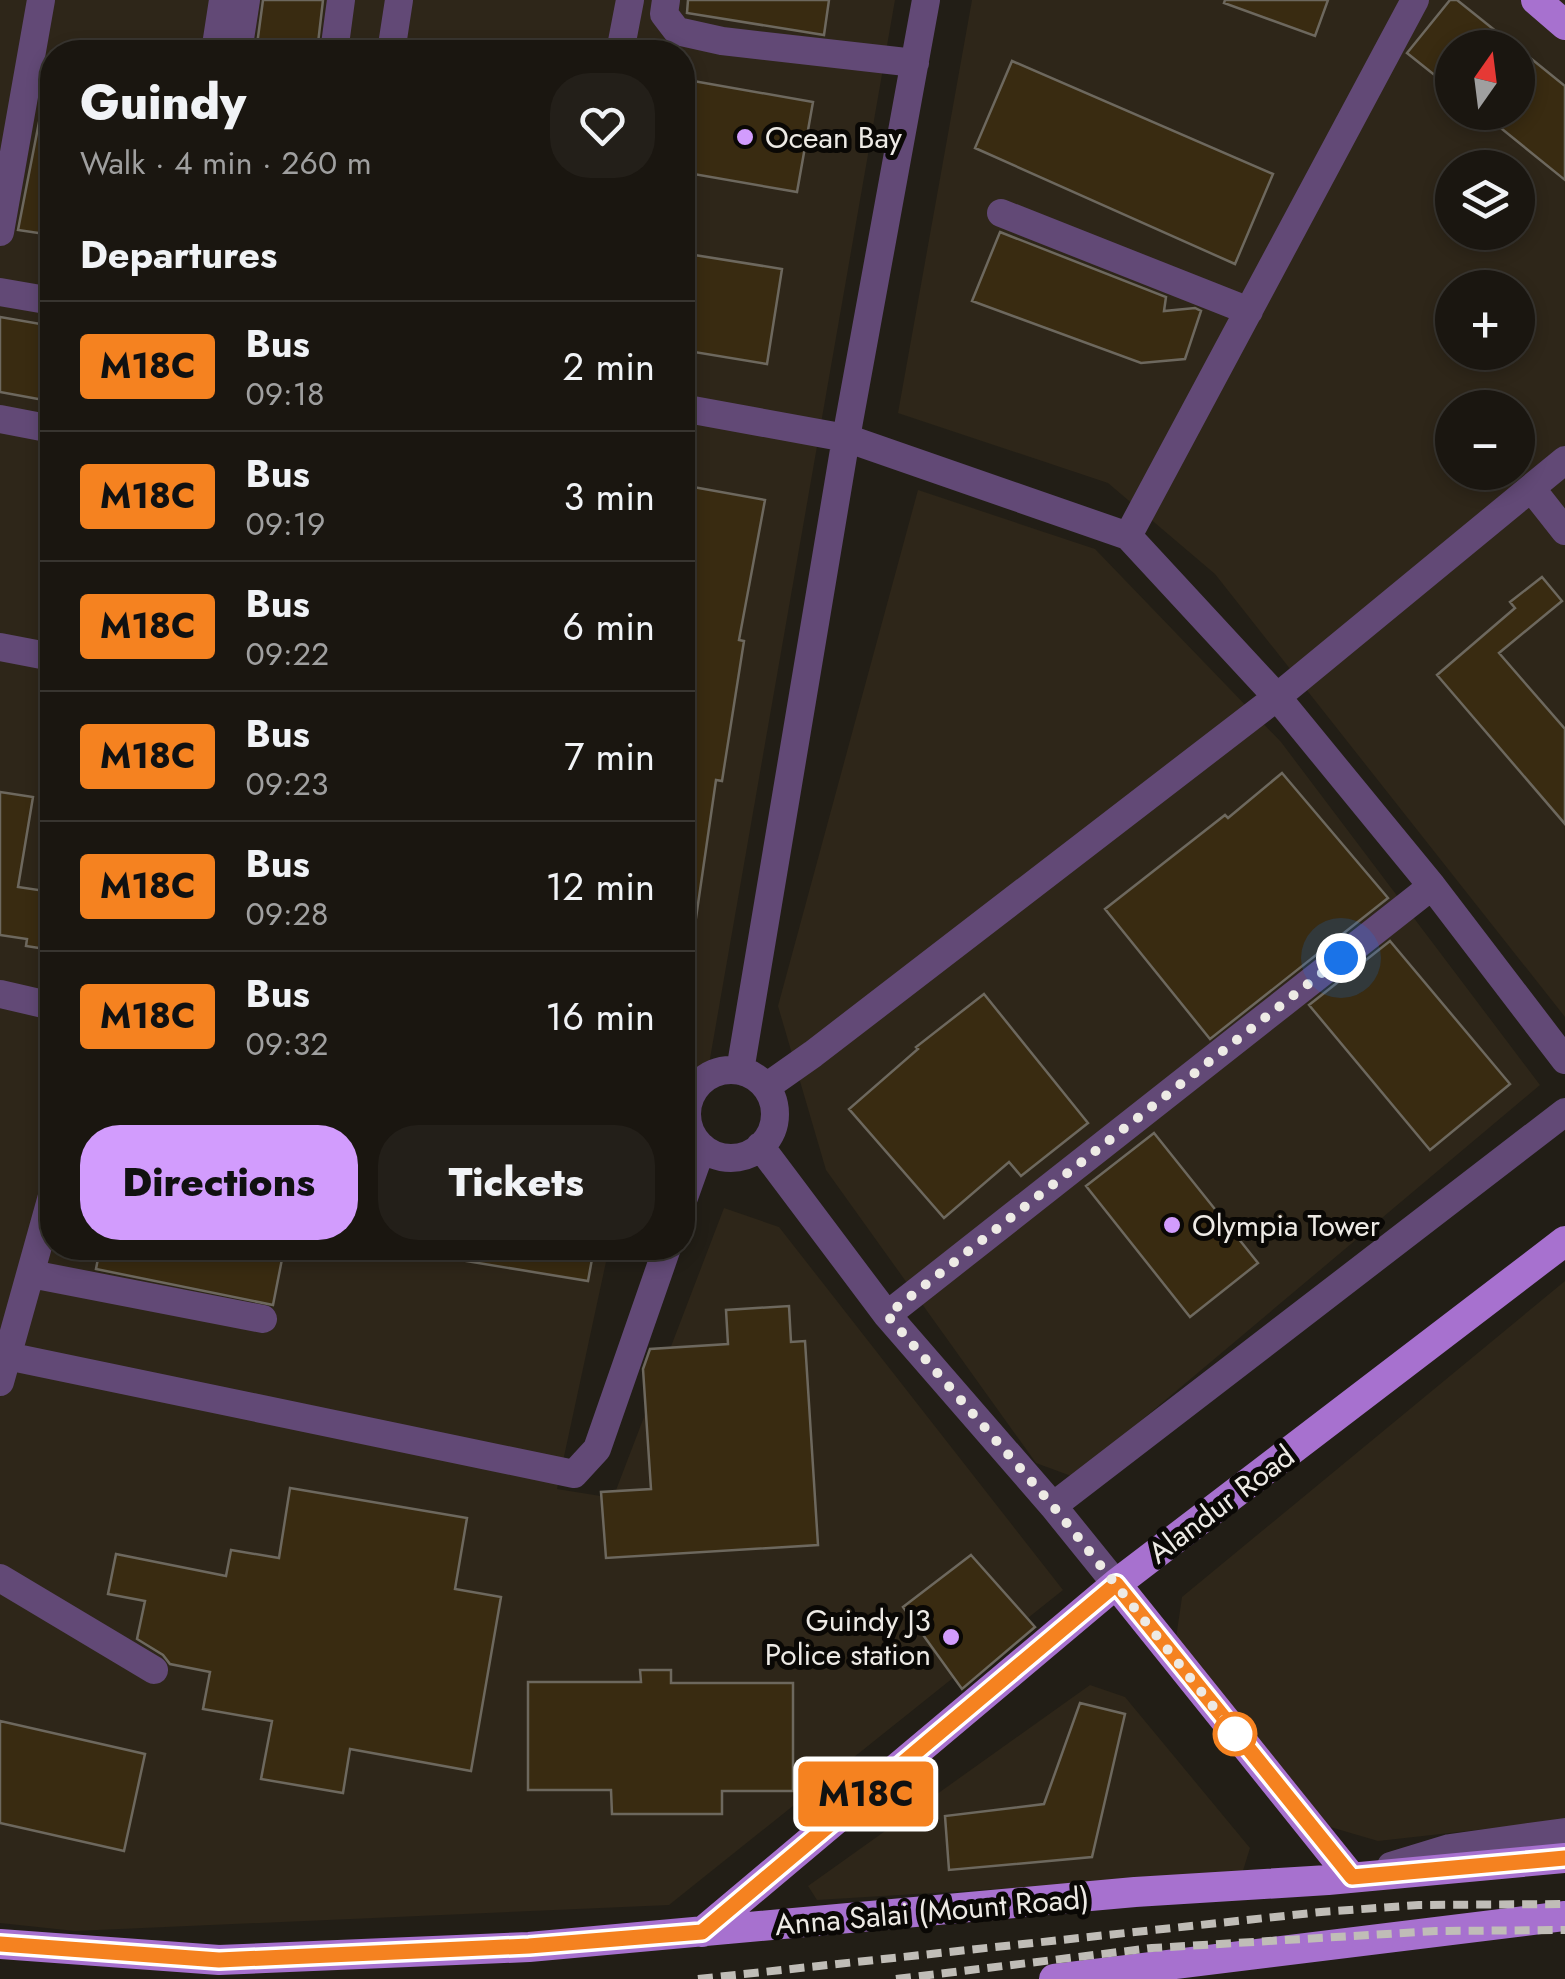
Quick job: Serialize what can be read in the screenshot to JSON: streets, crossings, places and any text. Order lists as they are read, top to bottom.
{
  "streets": {
    "main road": ["Alandur Road", "Anna Salai (Mount Road)"]
  },
  "crossings": [
    ["Alandur Road", "Anna Salai (Mount Road)"]
  ],
  "places": ["Ocean Bay", "Olympia Tower", "Guindy J3 Police station"],
  "lines": ["bus line M18C"],
  "north": "top",
  "page": {
    "on_map": "M18C",
    "map_buttons": ["+", "−"],
    "heading": [
      ["Guindy", "Walk · 4 min · 260 m"],
      "Departures"
    ],
    "list": [
      {
        "mark": "M18C",
        "name": "Bus",
        "note": "09:18",
        "value": "2 min"
      },
      {
        "mark": "M18C",
        "name": "Bus",
        "note": "09:19",
        "value": "3 min"
      },
      {
        "mark": "M18C",
        "name": "Bus",
        "note": "09:22",
        "value": "6 min"
      },
      {
        "mark": "M18C",
        "name": "Bus",
        "note": "09:23",
        "value": "7 min"
      },
      {
        "mark": "M18C",
        "name": "Bus",
        "note": "09:28",
        "value": "12 min"
      },
      {
        "mark": "M18C",
        "name": "Bus",
        "note": "09:32",
        "value": "16 min"
      }
    ],
    "buttons": ["Directions", "Tickets"]
  }
}
